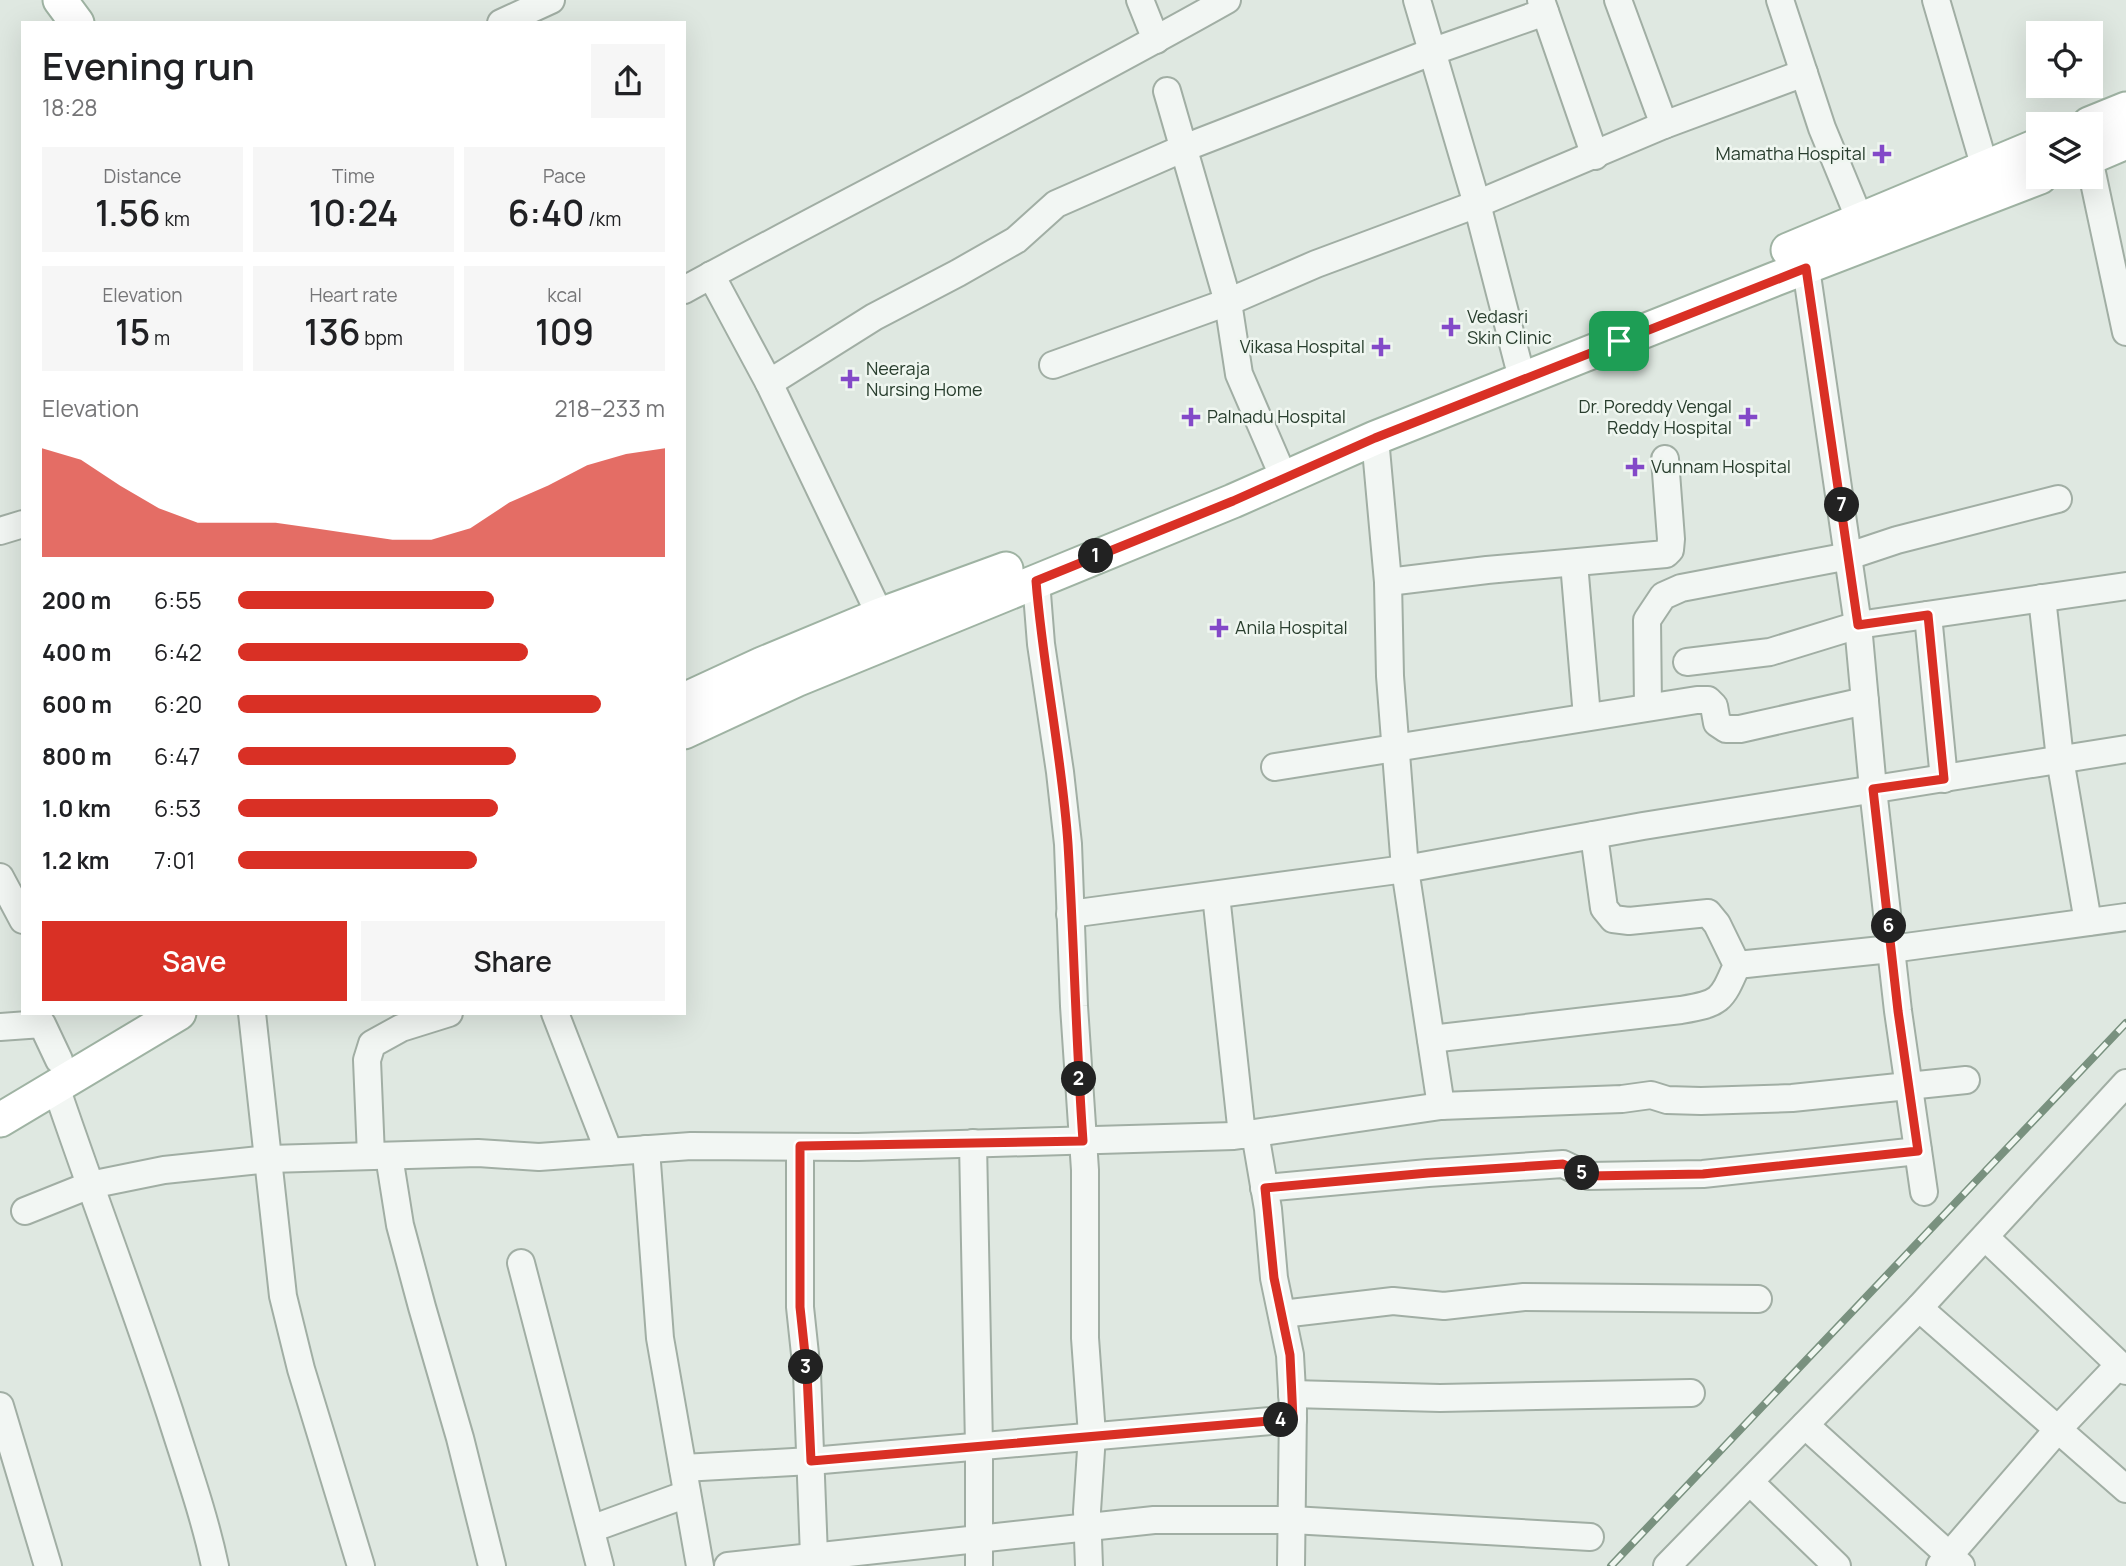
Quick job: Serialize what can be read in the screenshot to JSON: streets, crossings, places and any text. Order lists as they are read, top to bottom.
{
  "places": {
    "health": [
      "Mamatha Hospital",
      "Vedasri Skin Clinic",
      "Vikasa Hospital",
      "Neeraja Nursing Home",
      "Palnadu Hospital",
      "Dr. Poreddy Vengal Reddy Hospital",
      "Vunnam Hospital",
      "Anila Hospital"
    ]
  },
  "page": {
    "heading": ["Evening run", "18:28"],
    "stats": [
      ["Distance", "1.56 km"],
      ["Time", "10:24"],
      ["Pace", "6:40 /km"],
      ["Elevation", "15 m"],
      ["Heart rate", "136 bpm"],
      ["kcal", "109"]
    ],
    "chart": ["Elevation", "218–233 m"],
    "pins": [
      "7",
      "1",
      "6",
      "2",
      "5",
      "3",
      "4"
    ],
    "list": [
      {
        "name": "200 m",
        "note": "6:55"
      },
      {
        "name": "400 m",
        "note": "6:42"
      },
      {
        "name": "600 m",
        "note": "6:20"
      },
      {
        "name": "800 m",
        "note": "6:47"
      },
      {
        "name": "1.0 km",
        "note": "6:53"
      },
      {
        "name": "1.2 km",
        "note": "7:01"
      }
    ],
    "buttons": ["Save", "Share"]
  }
}
